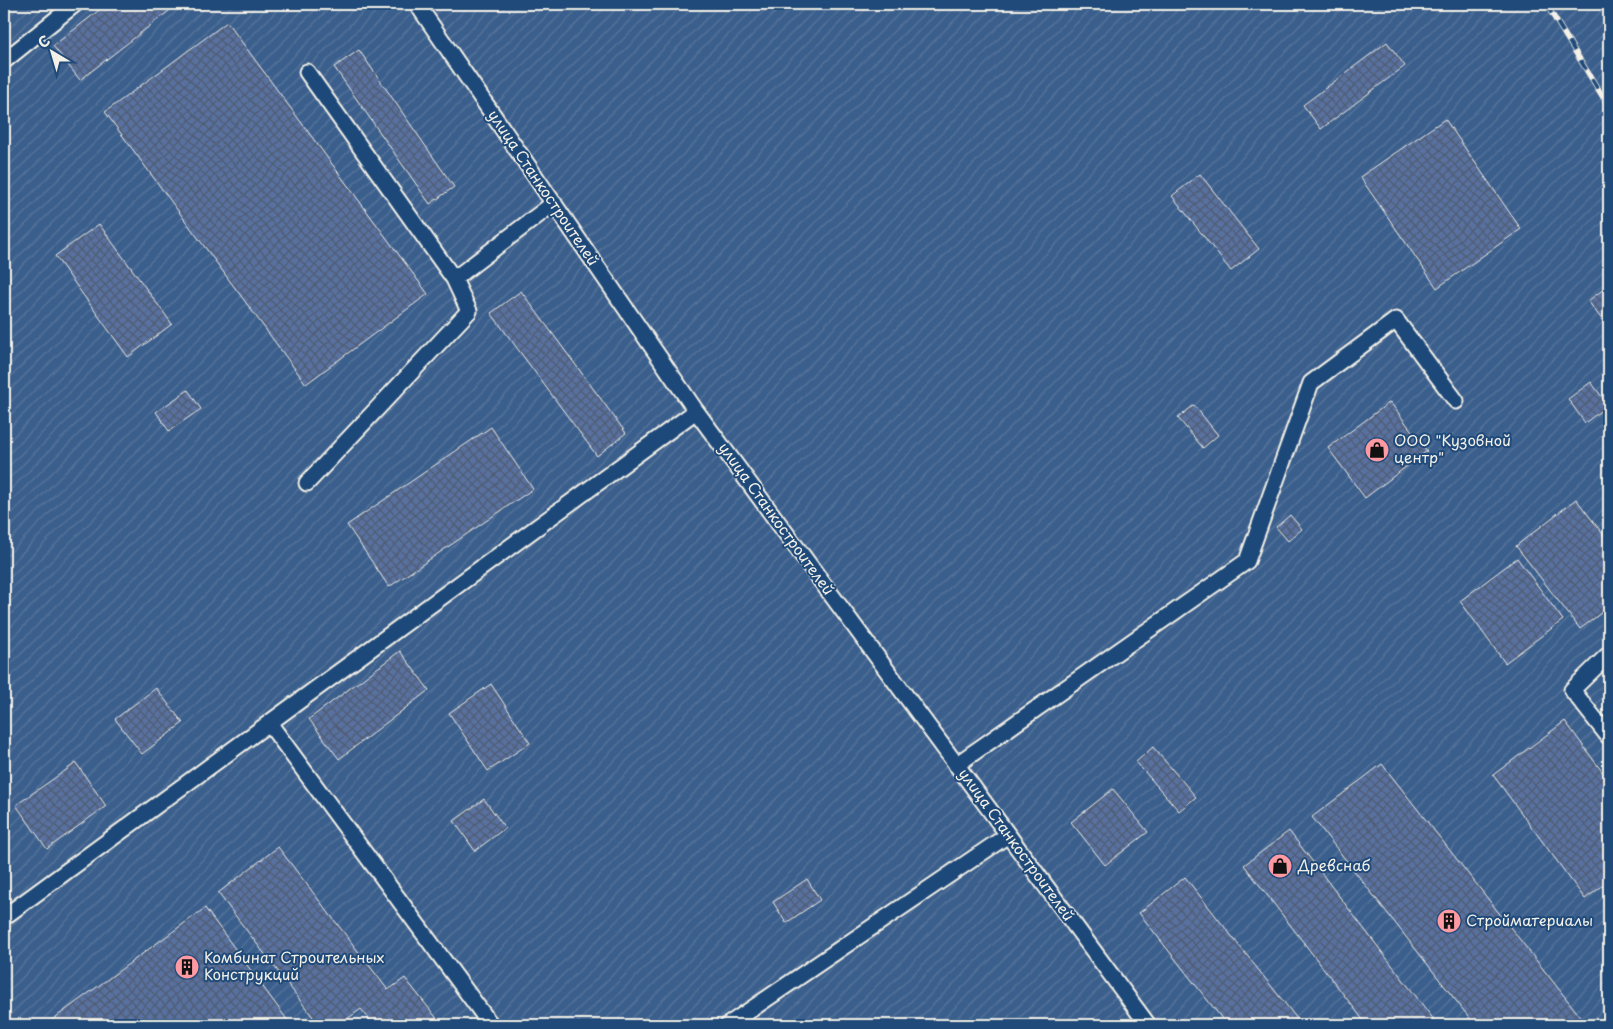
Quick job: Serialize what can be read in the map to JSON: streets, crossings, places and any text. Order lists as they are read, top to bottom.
{
  "streets": {
    "lane": ["улица Станкостроителей"]
  },
  "places": {
    "shop": ["ООО \"Кузовной центр\"", "Древснаб"],
    "building": ["Стройматериалы", "Комбинат Строительных Конструкций"]
  },
  "north": "top left"
}
